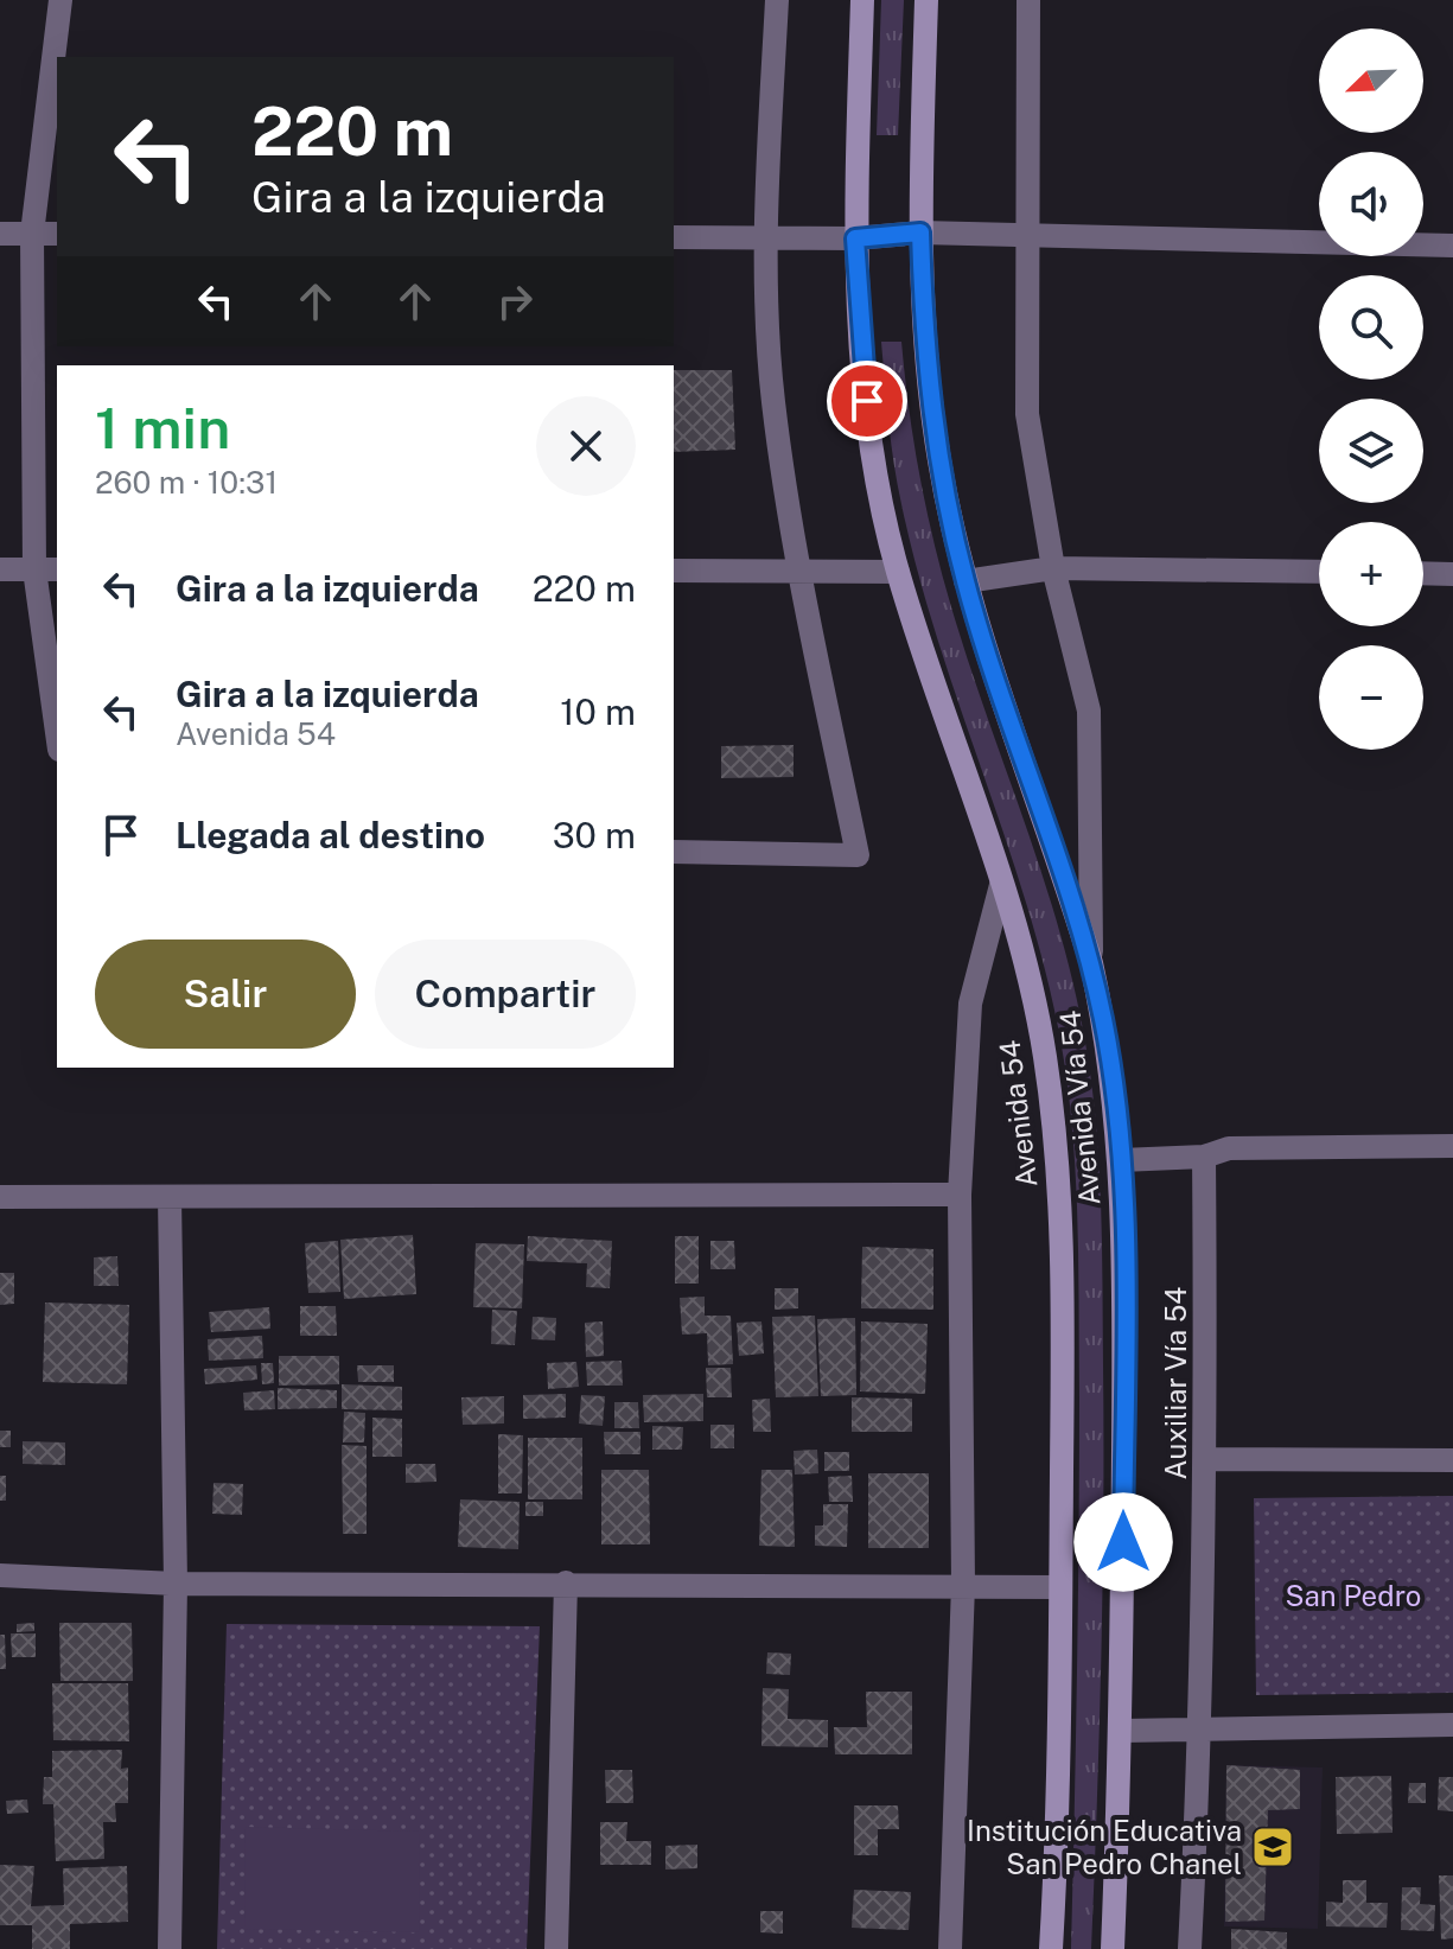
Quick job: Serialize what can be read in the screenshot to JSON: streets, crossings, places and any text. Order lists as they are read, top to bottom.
{
  "streets": {
    "main road": ["Avenida Vía 54", "Avenida 54"],
    "street": ["Auxiliar Vía 54"]
  },
  "parks": ["San Pedro"],
  "places": {
    "school or university": ["Institución Educativa San Pedro Chanel"]
  },
  "north": "bottom left",
  "page": {
    "map_buttons": ["+", "−"],
    "turn": ["220 m", "Gira a la izquierda"],
    "heading": ["1 min", "260 m · 10:31"],
    "list": [
      {
        "name": "Gira a la izquierda",
        "value": "220 m"
      },
      {
        "name": "Gira a la izquierda",
        "note": "Avenida 54",
        "value": "10 m"
      },
      {
        "name": "Llegada al destino",
        "value": "30 m"
      }
    ],
    "buttons": ["Salir", "Compartir"]
  }
}
